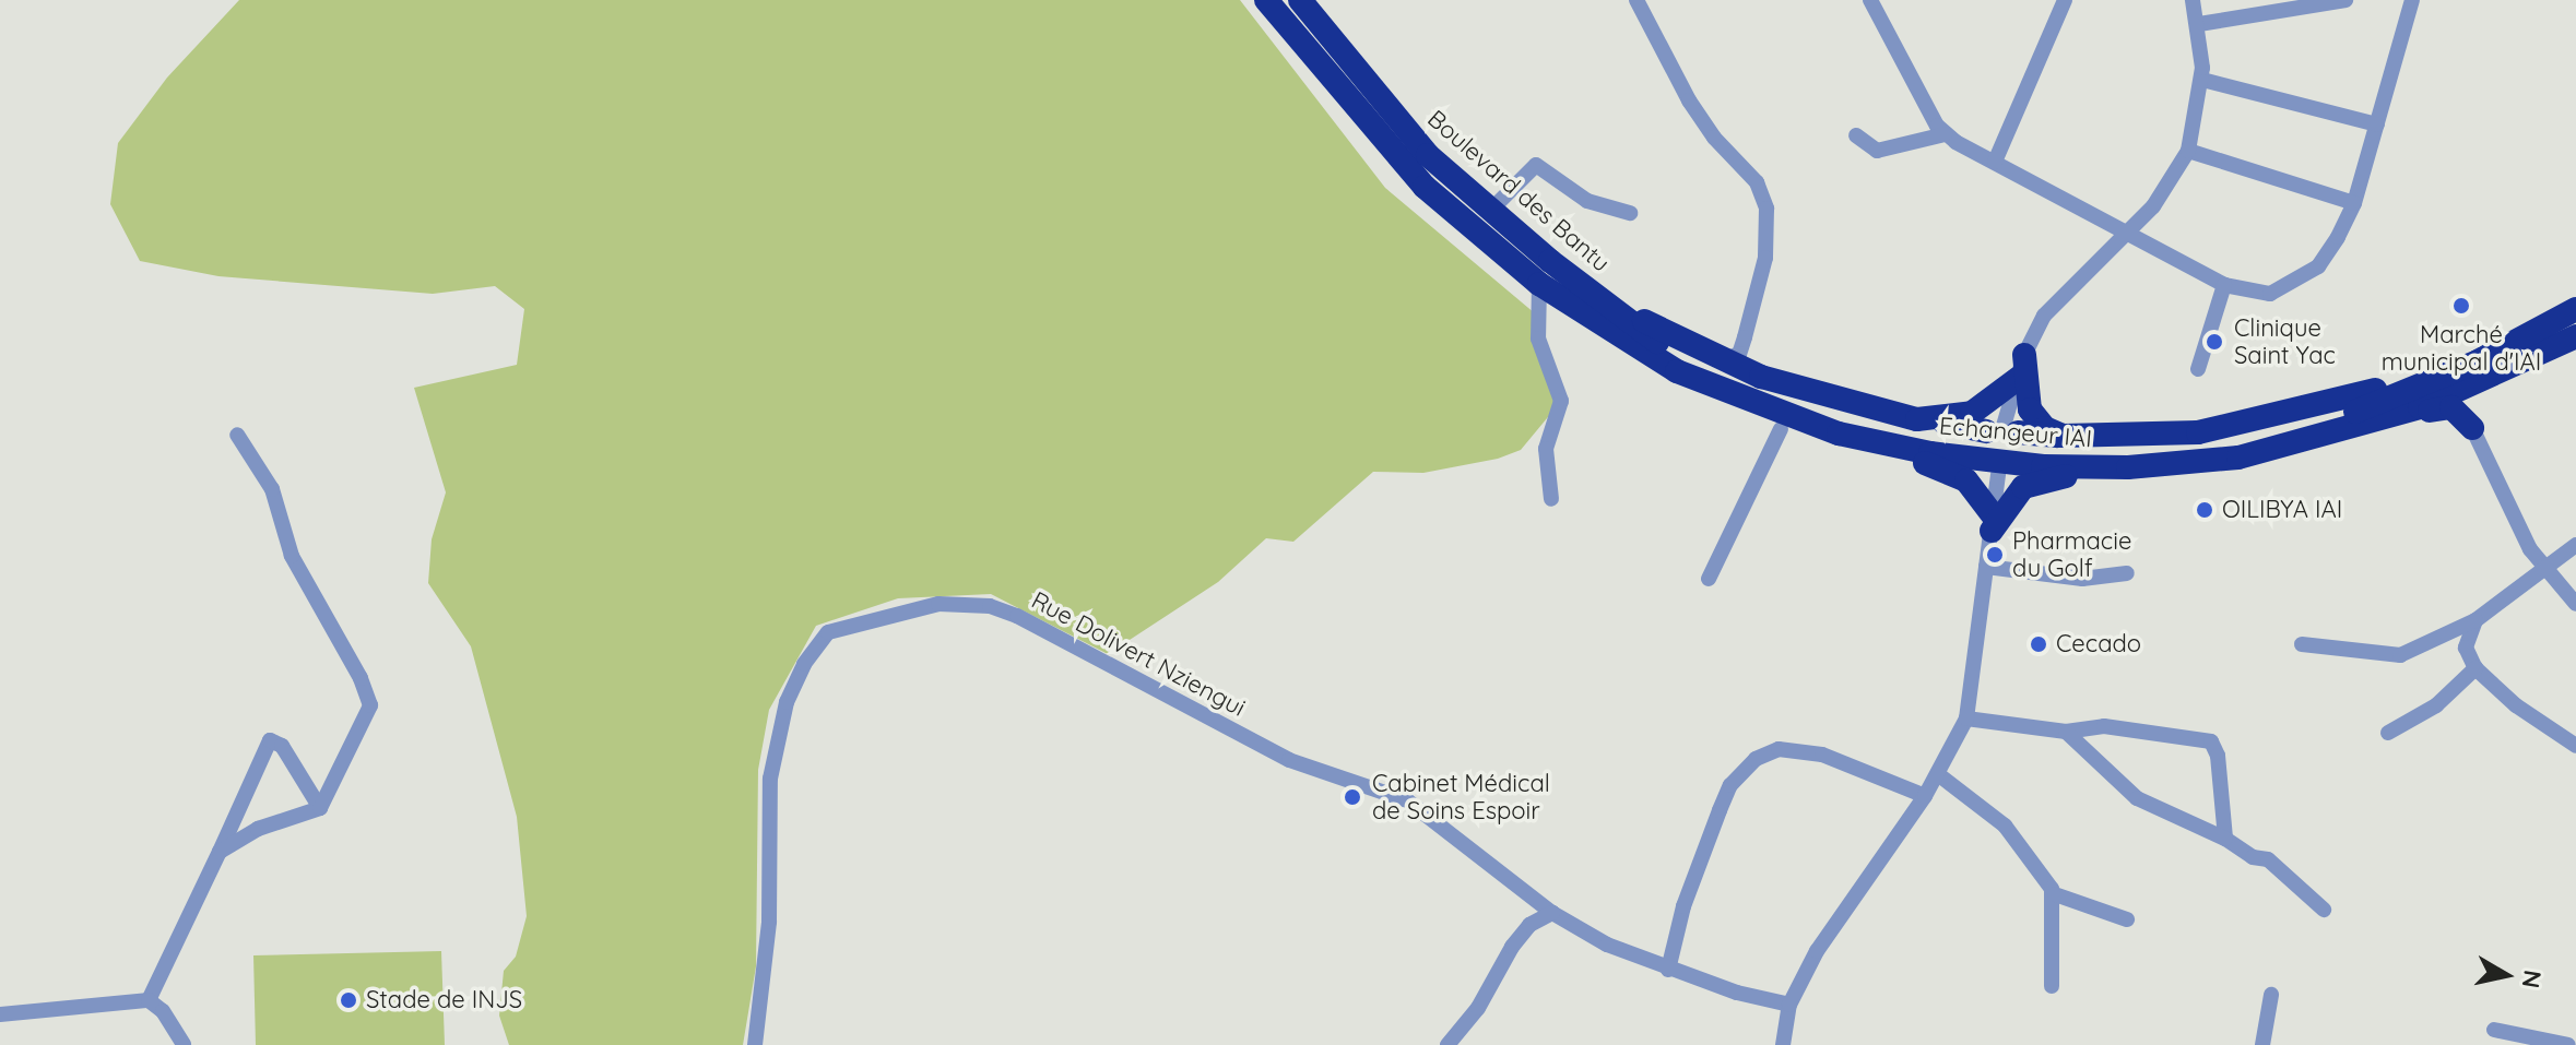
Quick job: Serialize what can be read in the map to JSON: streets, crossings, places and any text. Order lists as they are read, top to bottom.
{
  "streets": {
    "highway": ["Boulevard des Bantu", "Echangeur IAI"],
    "street": ["Rue Dolivert Nziengui"]
  },
  "crossings": [
    ["Boulevard des Bantu", "Echangeur IAI"]
  ],
  "places": [
    "Marché municipal d'IAI",
    "Clinique Saint Yac",
    "OILIBYA IAI",
    "Pharmacie du Golf",
    "Cecado",
    "Cabinet Médical de Soins Espoir",
    "Stade de INJS"
  ],
  "north": "right"
}
